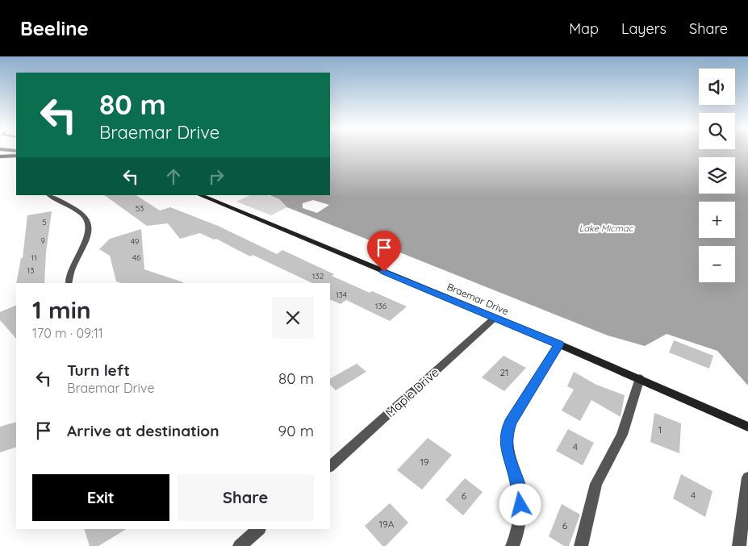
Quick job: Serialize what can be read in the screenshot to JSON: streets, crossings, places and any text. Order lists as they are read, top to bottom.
{
  "streets": {
    "main road": ["Braemar Drive"],
    "street": ["Maple Drive"]
  },
  "crossings": [
    ["Braemar Drive", "Maple Drive"]
  ],
  "water": ["Lake Micmac"],
  "house_numbers": [
    "53",
    "5",
    "9",
    "49",
    "11",
    "46",
    "13",
    "132",
    "134",
    "136",
    "21",
    "1",
    "4",
    "19",
    "4",
    "6",
    "19A",
    "6"
  ],
  "page": {
    "header": "Beeline",
    "nav": ["Map", "Layers", "Share"],
    "map_buttons": ["+", "−"],
    "turn": ["80 m", "Braemar Drive"],
    "heading": ["1 min", "170 m · 09:11"],
    "list": [
      {
        "name": "Turn left",
        "note": "Braemar Drive",
        "value": "80 m"
      },
      {
        "name": "Arrive at destination",
        "value": "90 m"
      }
    ],
    "buttons": ["Exit", "Share"]
  }
}
